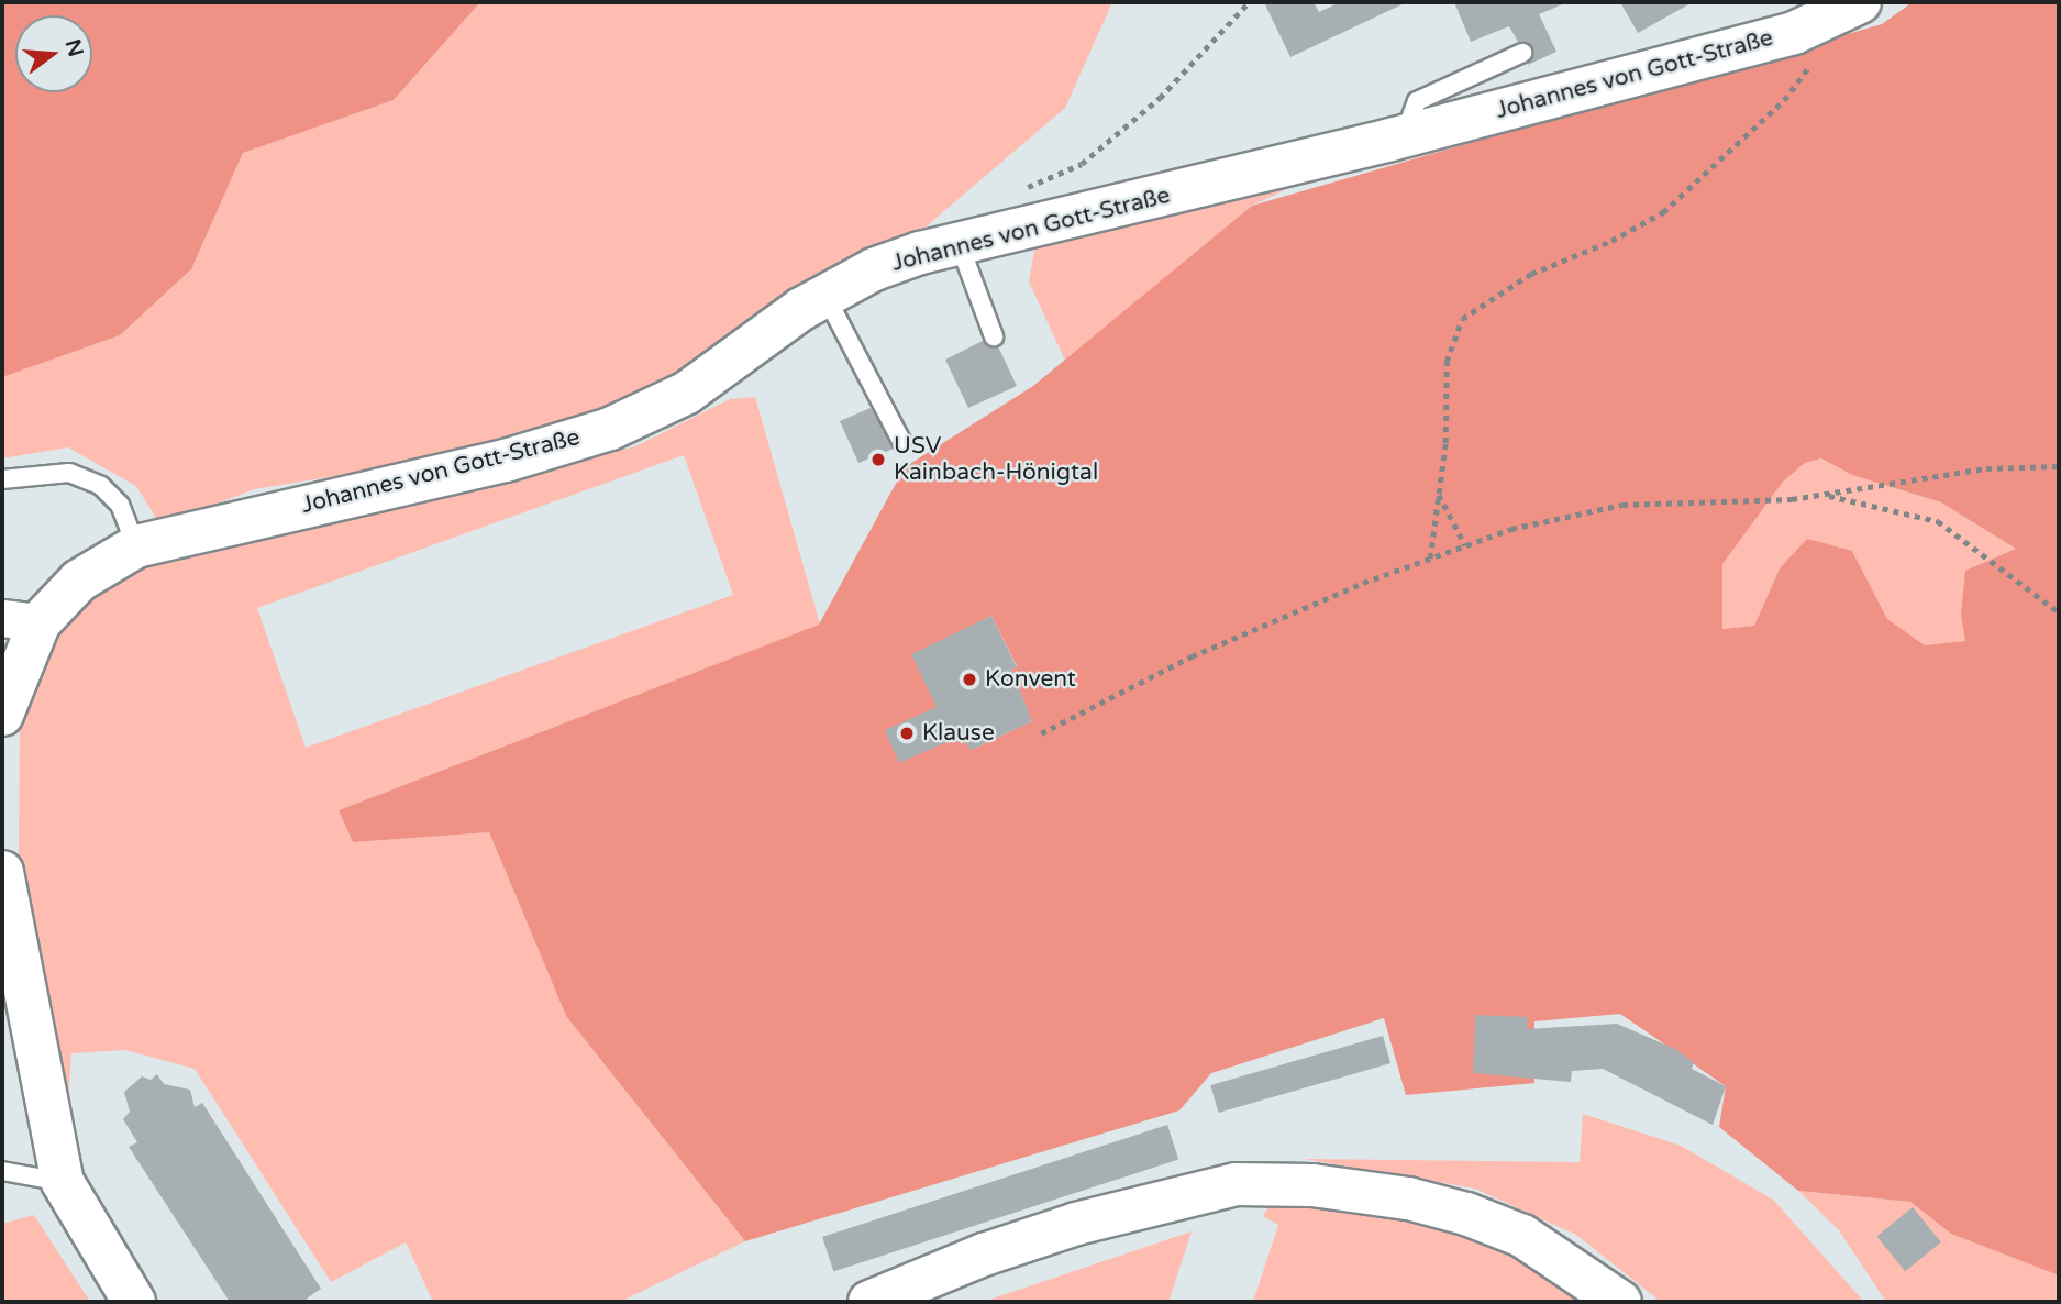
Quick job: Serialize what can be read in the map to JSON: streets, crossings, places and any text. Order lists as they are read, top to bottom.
{
  "streets": {
    "street": ["Johannes von Gott-Straße"]
  },
  "places": ["USV Kainbach-Hönigtal", "Konvent", "Klause"],
  "north": "right"
}
